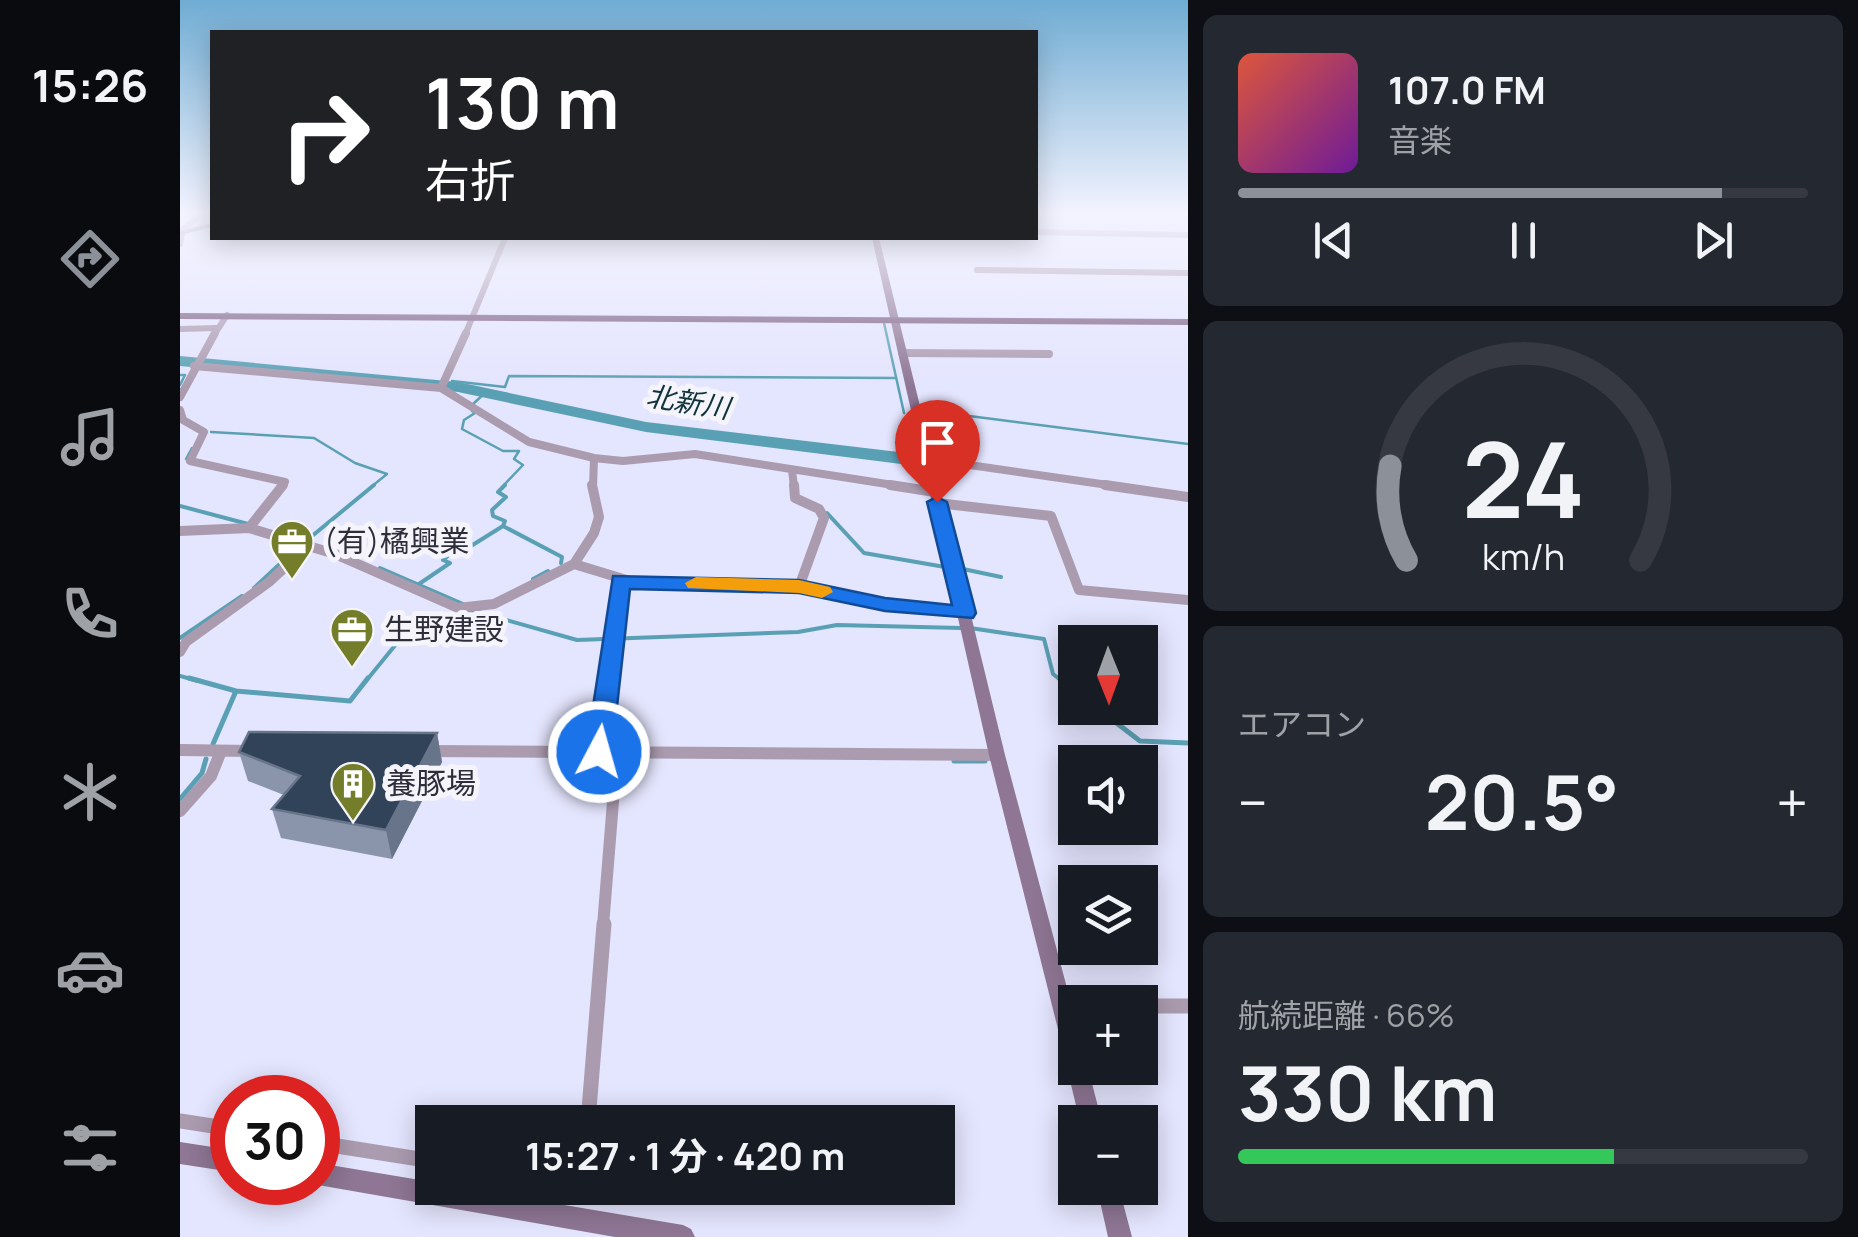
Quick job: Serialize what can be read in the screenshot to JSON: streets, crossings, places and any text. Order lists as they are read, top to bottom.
{
  "water": ["北新川"],
  "places": {
    "office": ["(有)橘興業", "生野建設"],
    "building": ["養豚場"]
  },
  "north": "bottom",
  "page": {
    "tabs": "15:26",
    "turn": ["130 m", "右折"],
    "song": ["107.0 FM", "音楽"],
    "map_buttons": ["+", "−"],
    "tile": [
      "エアコン",
      ["航続距離 · 66%", "330 km"]
    ],
    "heat": ["−", "20.5°", "+"],
    "limit": "30",
    "trip": "15:27 · 1 分 · 420 m",
    "gauge": ["24", "km/h"]
  }
}
